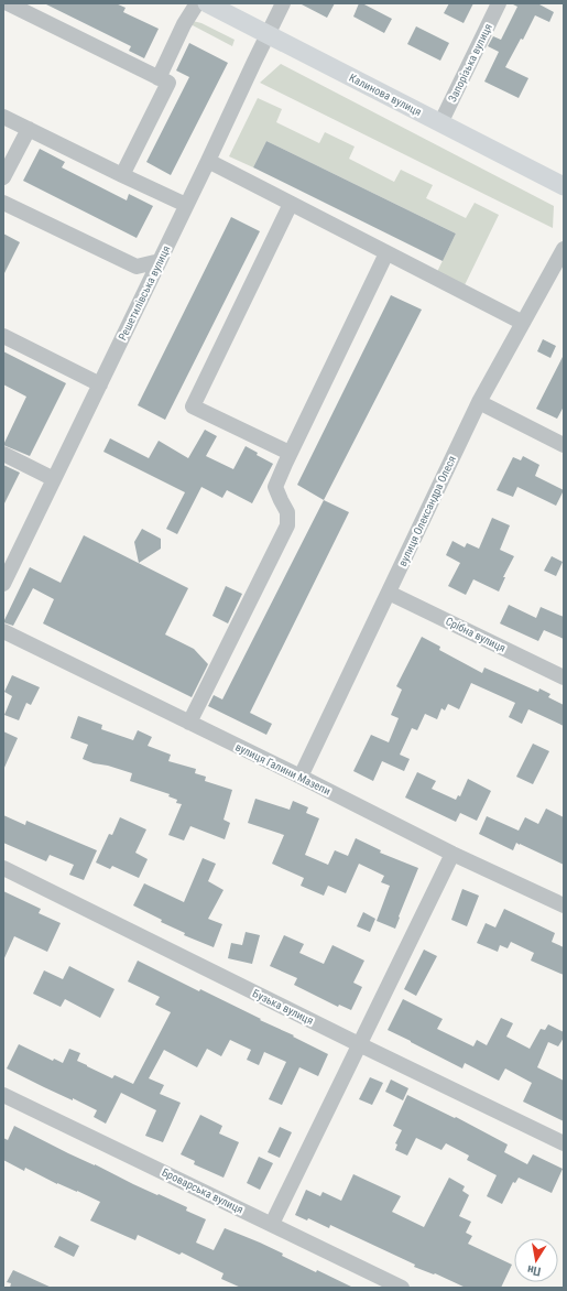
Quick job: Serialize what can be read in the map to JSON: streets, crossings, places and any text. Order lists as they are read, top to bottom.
{
  "streets": {
    "main road": ["Калинова вулиця"],
    "street": [
      "Запорізька вулиця",
      "Решетилівська вулиця",
      "вулиця Олександра Олеся",
      "Срібна вулиця",
      "вулиця Галини Мазепи",
      "Бузька вулиця",
      "Броварська вулиця"
    ]
  },
  "crossings": [
    ["Запорізька вулиця", "Калинова вулиця"],
    ["Калинова вулиця", "Решетилівська вулиця"],
    ["вулиця Олександра Олеся", "Срібна вулиця"],
    ["вулиця Олександра Олеся", "вулиця Галини Мазепи"]
  ],
  "north": "bottom"
}
